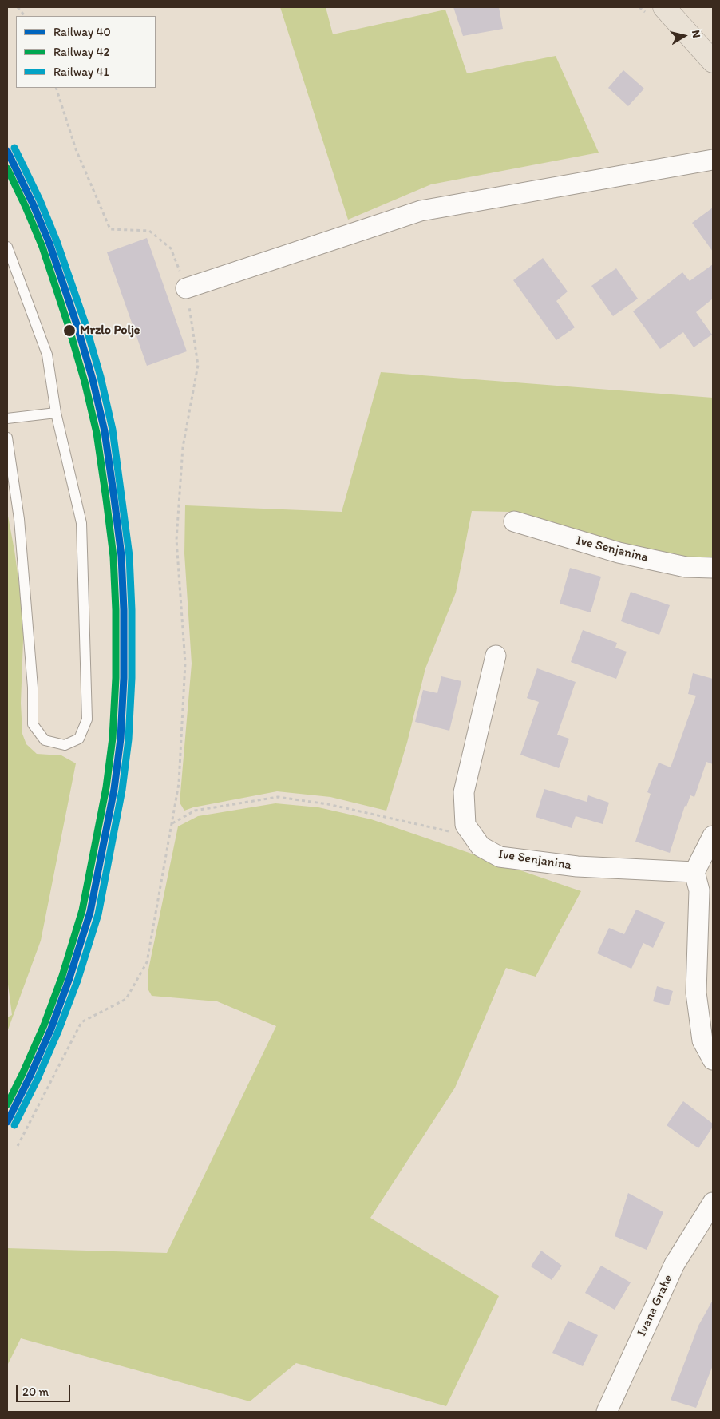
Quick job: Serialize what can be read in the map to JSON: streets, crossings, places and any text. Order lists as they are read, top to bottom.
{
  "streets": {
    "street": ["Ive Senjanina", "Ivana Grahe"]
  },
  "places": ["Mrzlo Polje"],
  "lines": ["rail line 41", "rail line 40", "rail line 42"],
  "legend": ["Railway 40", "Railway 42", "Railway 41"],
  "scale_bar": "20 m",
  "north": "right"
}
